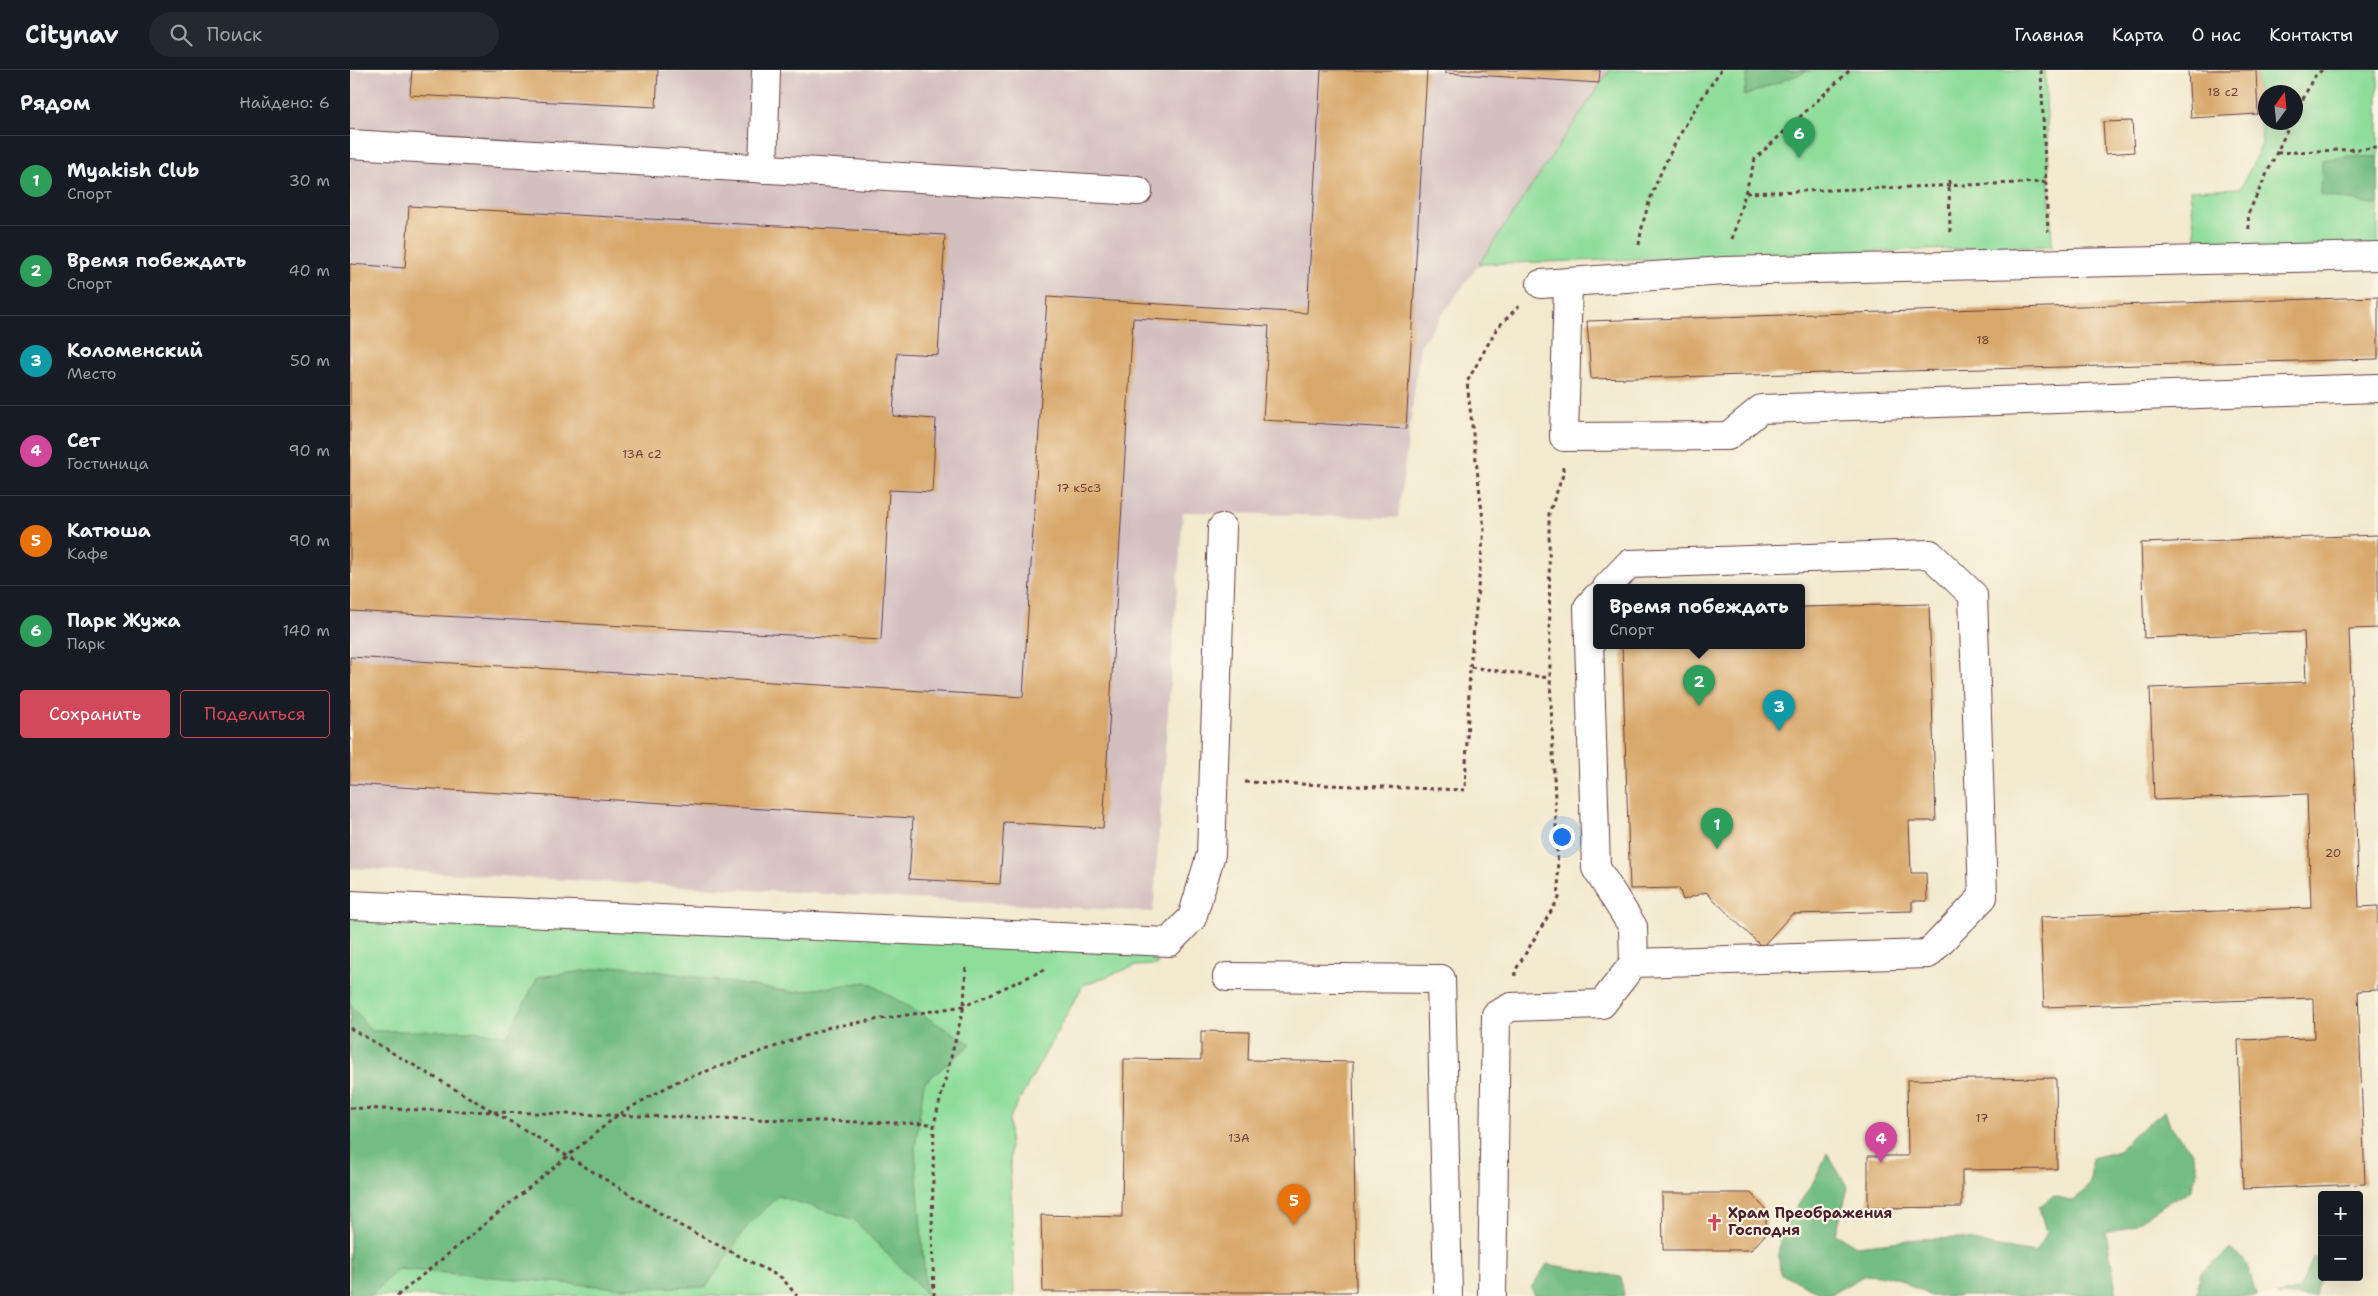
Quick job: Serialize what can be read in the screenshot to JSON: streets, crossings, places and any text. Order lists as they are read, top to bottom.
{
  "places": {
    "church": ["Храм Преображения Господня"]
  },
  "house_numbers": [
    "18 с2",
    "18",
    "13А с2",
    "17 к5с3",
    "20",
    "17",
    "13А"
  ],
  "north": "top",
  "page": {
    "header": "Citynav",
    "search": "Поиск",
    "nav": [
      "Главная",
      "Карта",
      "О нас",
      "Контакты"
    ],
    "heading": ["Рядом", "Найдено: 6"],
    "pins": [
      "6",
      "2",
      "3",
      "1",
      "4",
      "5"
    ],
    "list": [
      {
        "mark": "1",
        "name": "Myakish Club",
        "note": "Спорт",
        "value": "30 m"
      },
      {
        "mark": "2",
        "name": "Время побеждать",
        "note": "Спорт",
        "value": "40 m"
      },
      {
        "mark": "3",
        "name": "Коломенский",
        "note": "Место",
        "value": "50 m"
      },
      {
        "mark": "4",
        "name": "Сет",
        "note": "Гостиница",
        "value": "90 m"
      },
      {
        "mark": "5",
        "name": "Катюша",
        "note": "Кафе",
        "value": "90 m"
      },
      {
        "mark": "6",
        "name": "Парк Жужа",
        "note": "Парк",
        "value": "140 m"
      }
    ],
    "popup": ["Время побеждать", "Спорт"],
    "buttons": ["Сохранить", "Поделиться"],
    "map_buttons": ["+", "−"]
  }
}
